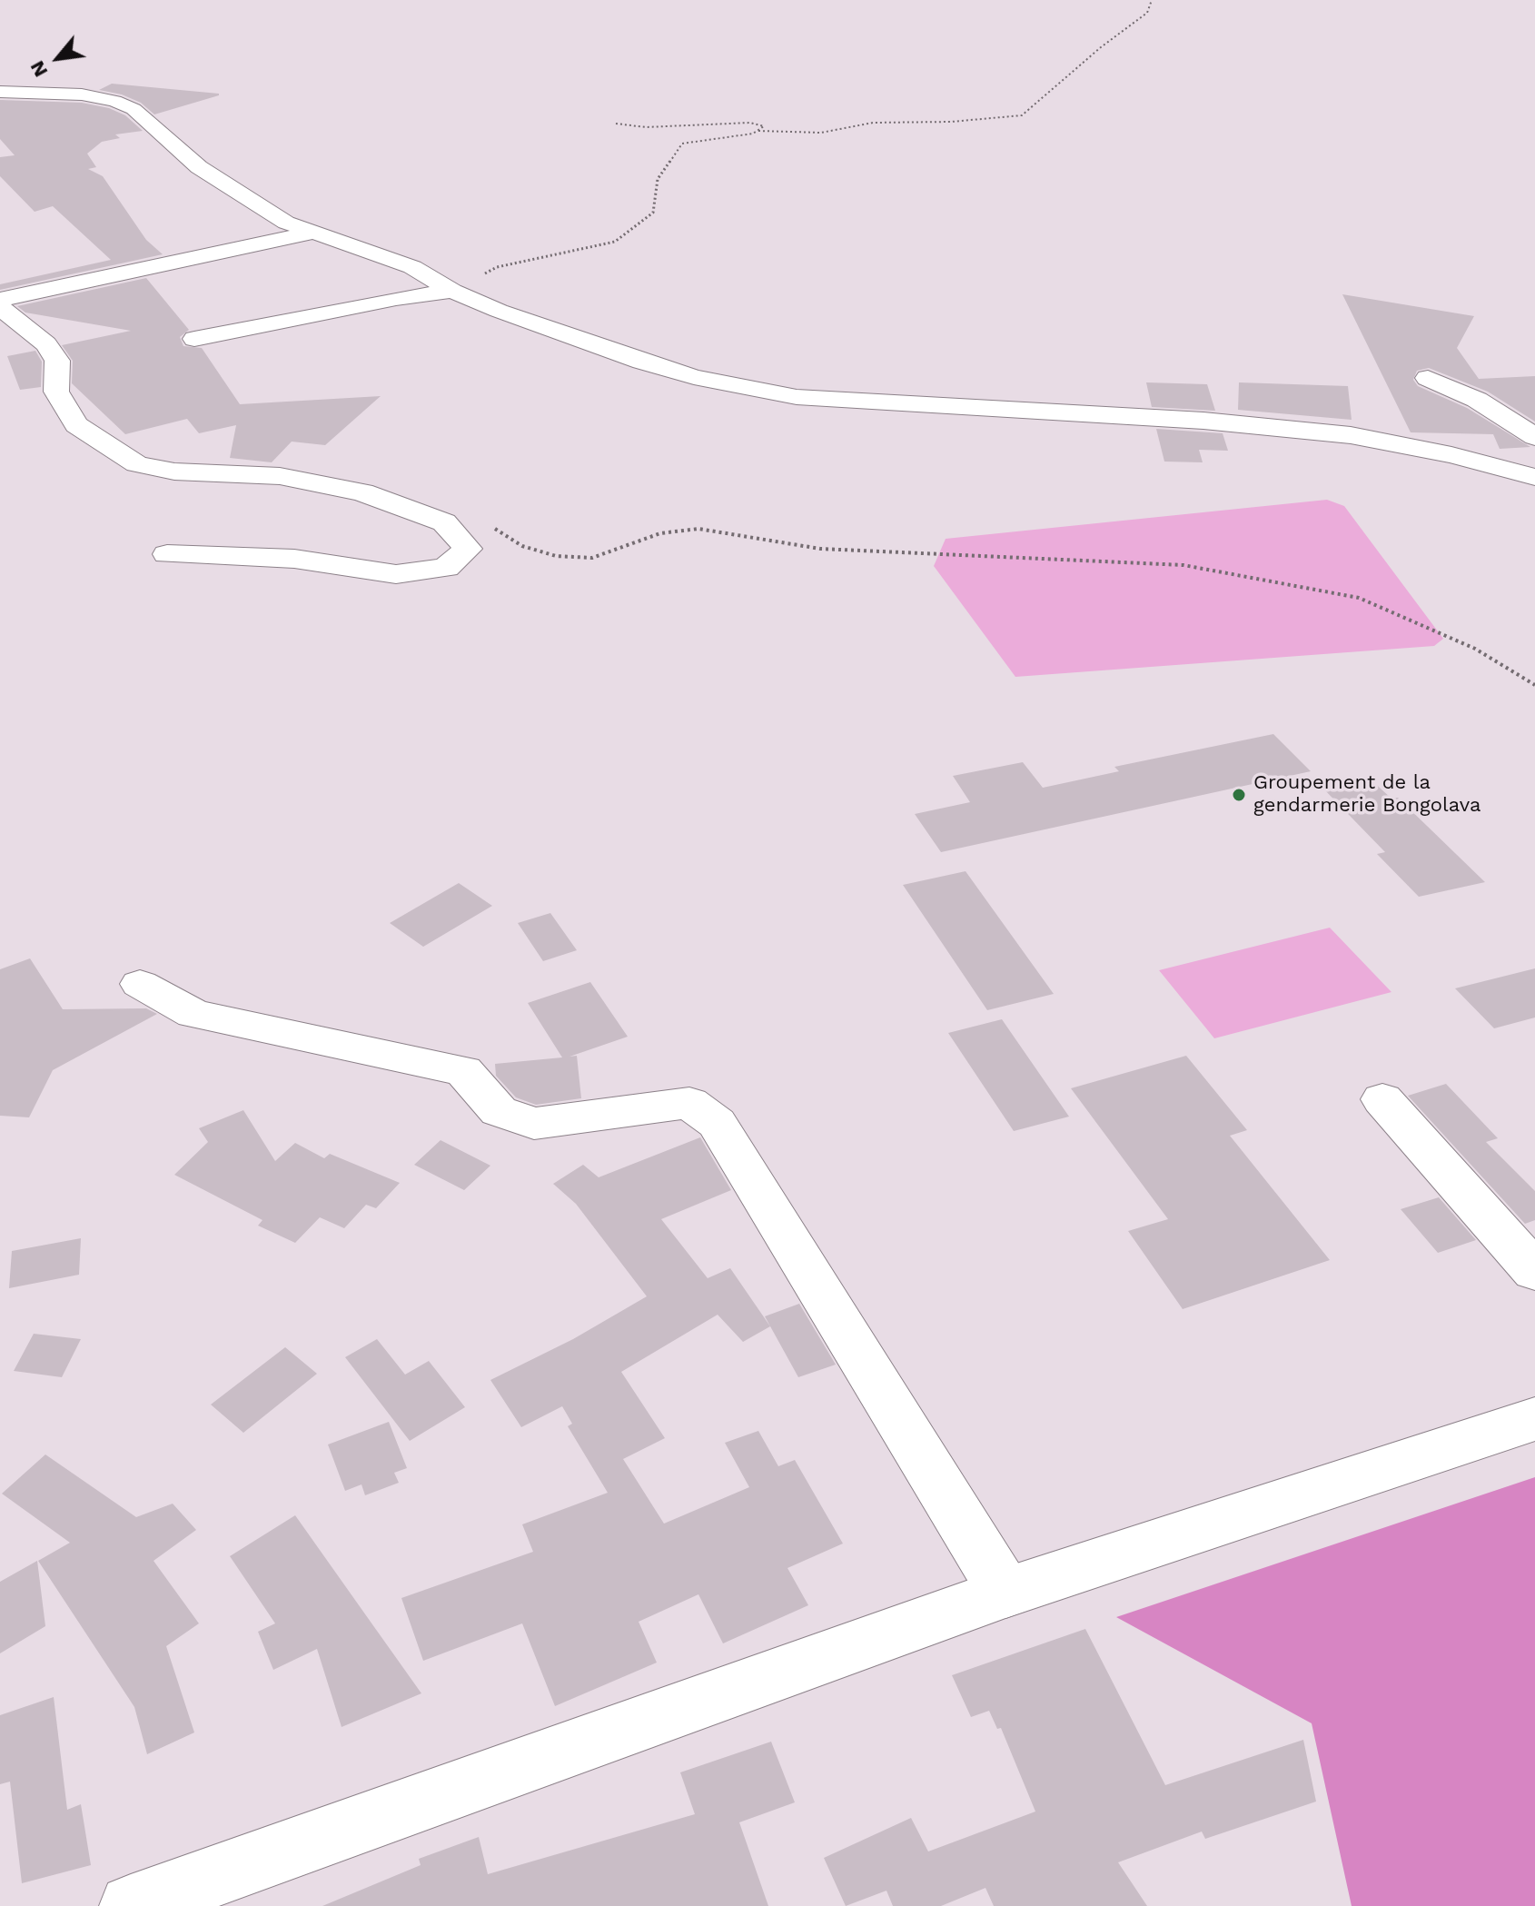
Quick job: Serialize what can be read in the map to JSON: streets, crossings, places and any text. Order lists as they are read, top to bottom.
{
  "places": ["Groupement de la gendarmerie Bongolava"],
  "north": "bottom left"
}
